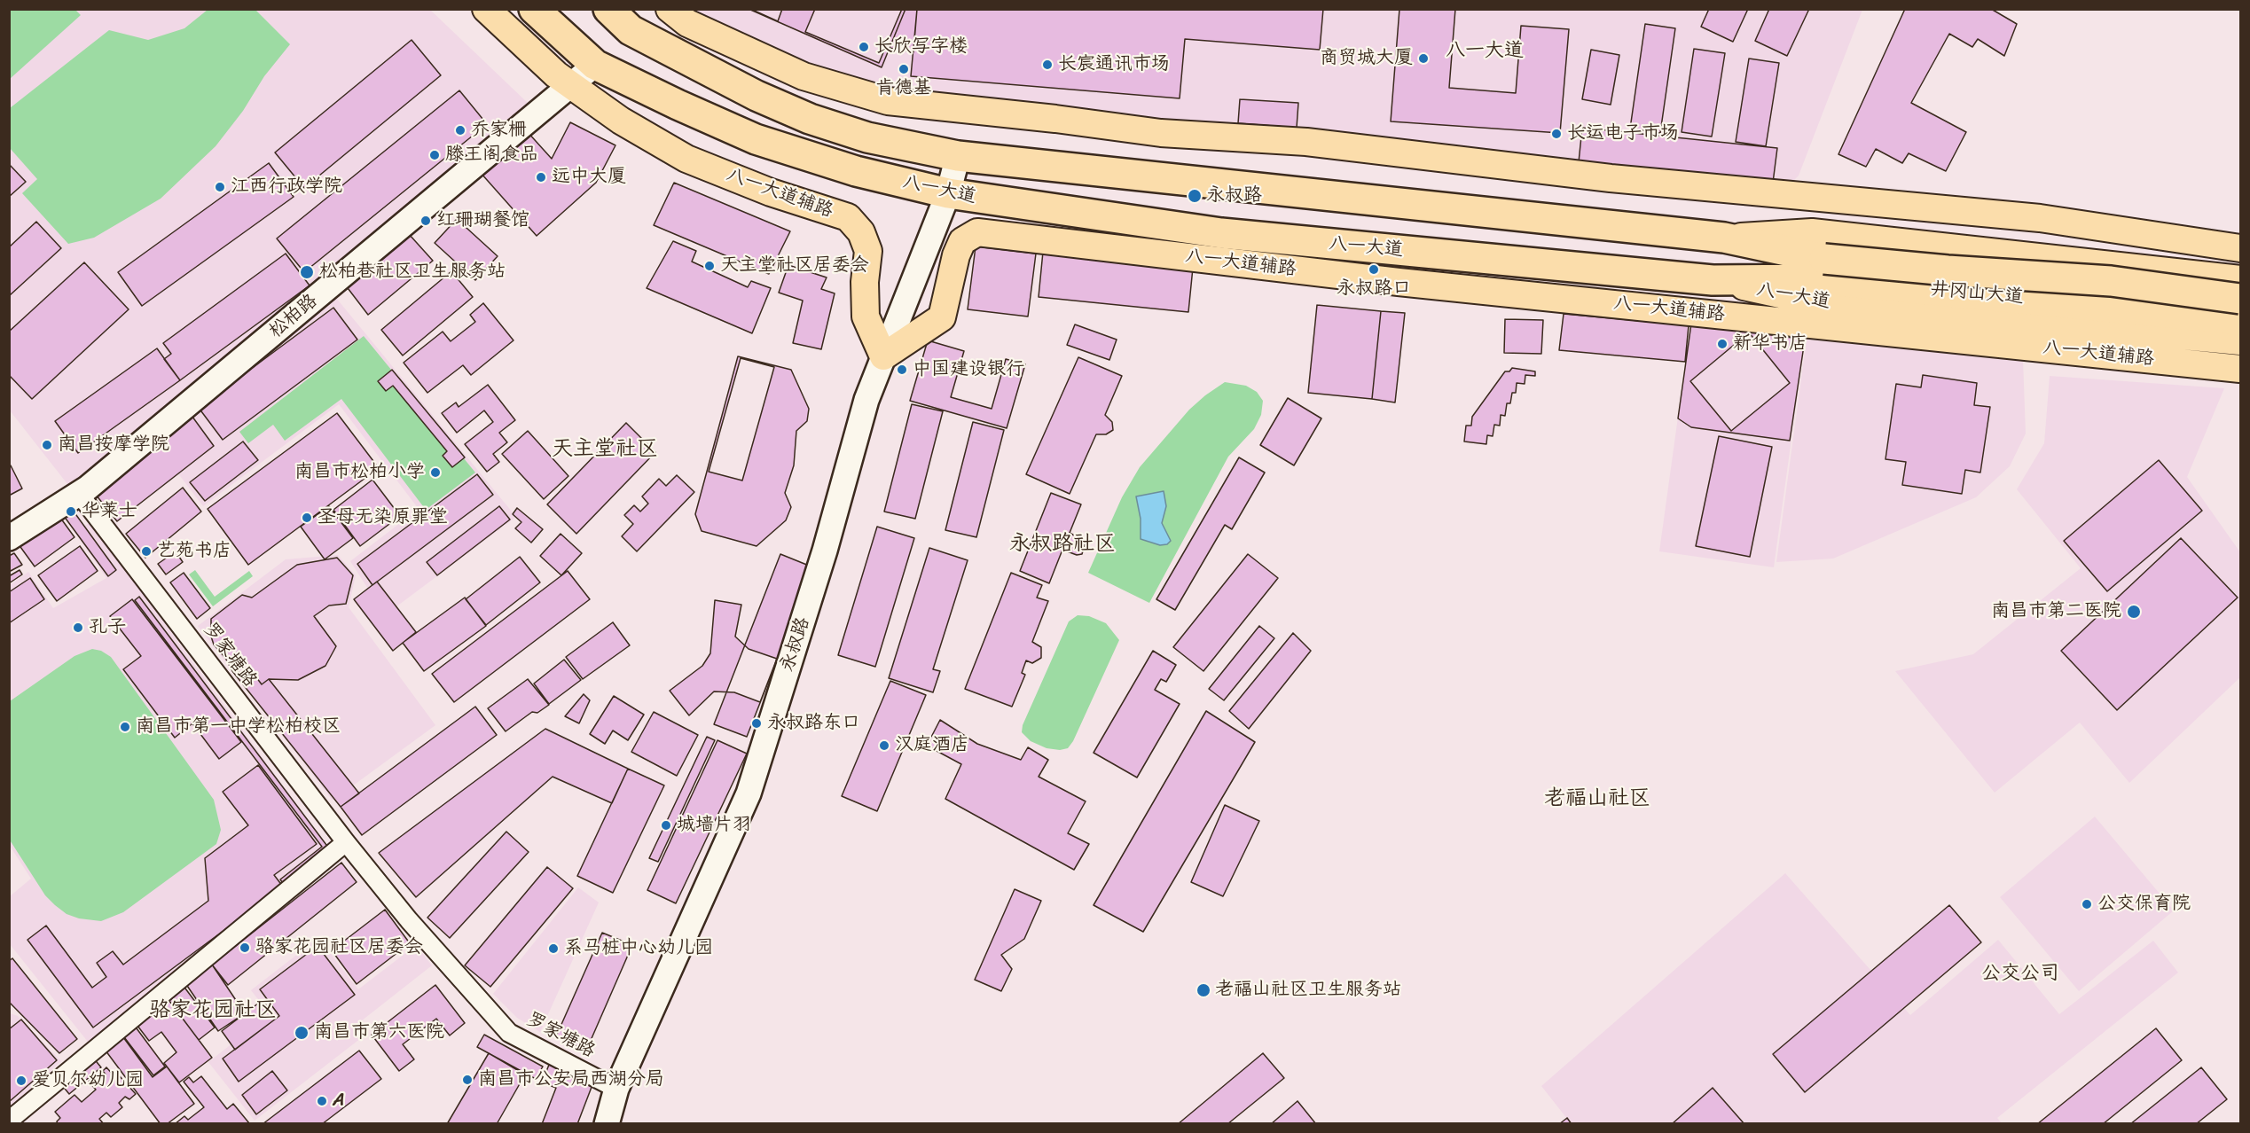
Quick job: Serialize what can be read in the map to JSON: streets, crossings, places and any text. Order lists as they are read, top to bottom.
{
  "streets": {
    "highway": ["八一大道", "井冈山大道"],
    "main road": ["八一大道辅路"],
    "street": ["松柏路", "永叔路", "罗家塘路"]
  },
  "crossings": [
    ["八一大道", "井冈山大道"],
    ["八一大道", "松柏路"],
    ["八一大道", "永叔路"],
    ["八一大道辅路", "松柏路"],
    ["八一大道辅路", "永叔路"],
    ["松柏路", "罗家塘路"],
    ["永叔路", "罗家塘路"]
  ],
  "districts": [
    "八一大道",
    "天主堂社区",
    "永叔路社区",
    "老福山社区",
    "公交公司",
    "骆家花园社区"
  ],
  "places": [
    "长欣写字楼",
    "商贸城大厦",
    "长宸通讯市场",
    "肯德基",
    "乔家栅",
    "长运电子市场",
    "滕王阁食品",
    "远中大厦",
    "江西行政学院",
    "永叔路",
    "红珊瑚餐馆",
    "天主堂社区居委会",
    "永叔路口",
    "松柏巷社区卫生服务站",
    "新华书店",
    "中国建设银行",
    "南昌按摩学院",
    "南昌市松柏小学",
    "华莱士",
    "圣母无染原罪堂",
    "艺苑书店",
    "南昌市第二医院",
    "孔子",
    "永叔路东口",
    "南昌市第一中学松柏校区",
    "汉庭酒店",
    "城墙片羽",
    "公交保育院",
    "骆家花园社区居委会",
    "系马桩中心幼儿园",
    "老福山社区卫生服务站",
    "南昌市第六医院",
    "南昌市公安局西湖分局",
    "爱贝尔幼儿园",
    "A"
  ]
}
